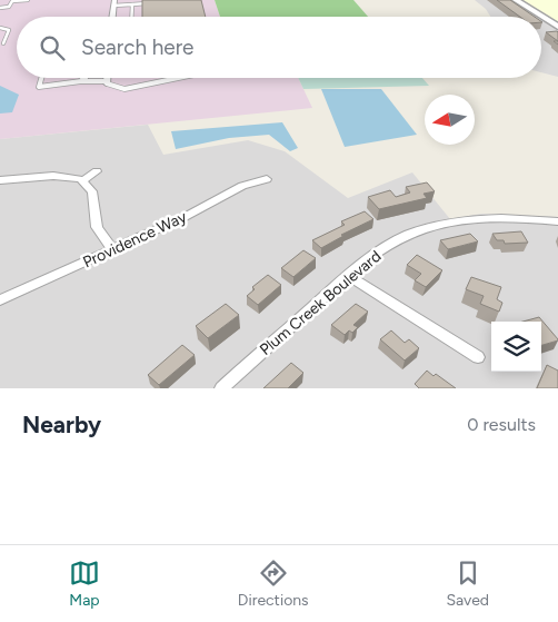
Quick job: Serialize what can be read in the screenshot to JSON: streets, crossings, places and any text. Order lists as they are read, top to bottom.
{
  "streets": {
    "street": ["Providence Way", "Plum Creek Boulevard"]
  },
  "north": "left",
  "page": {
    "search": "Search here",
    "heading": ["Nearby", "0 results"],
    "nav": ["Map", "Directions", "Saved"]
  }
}
